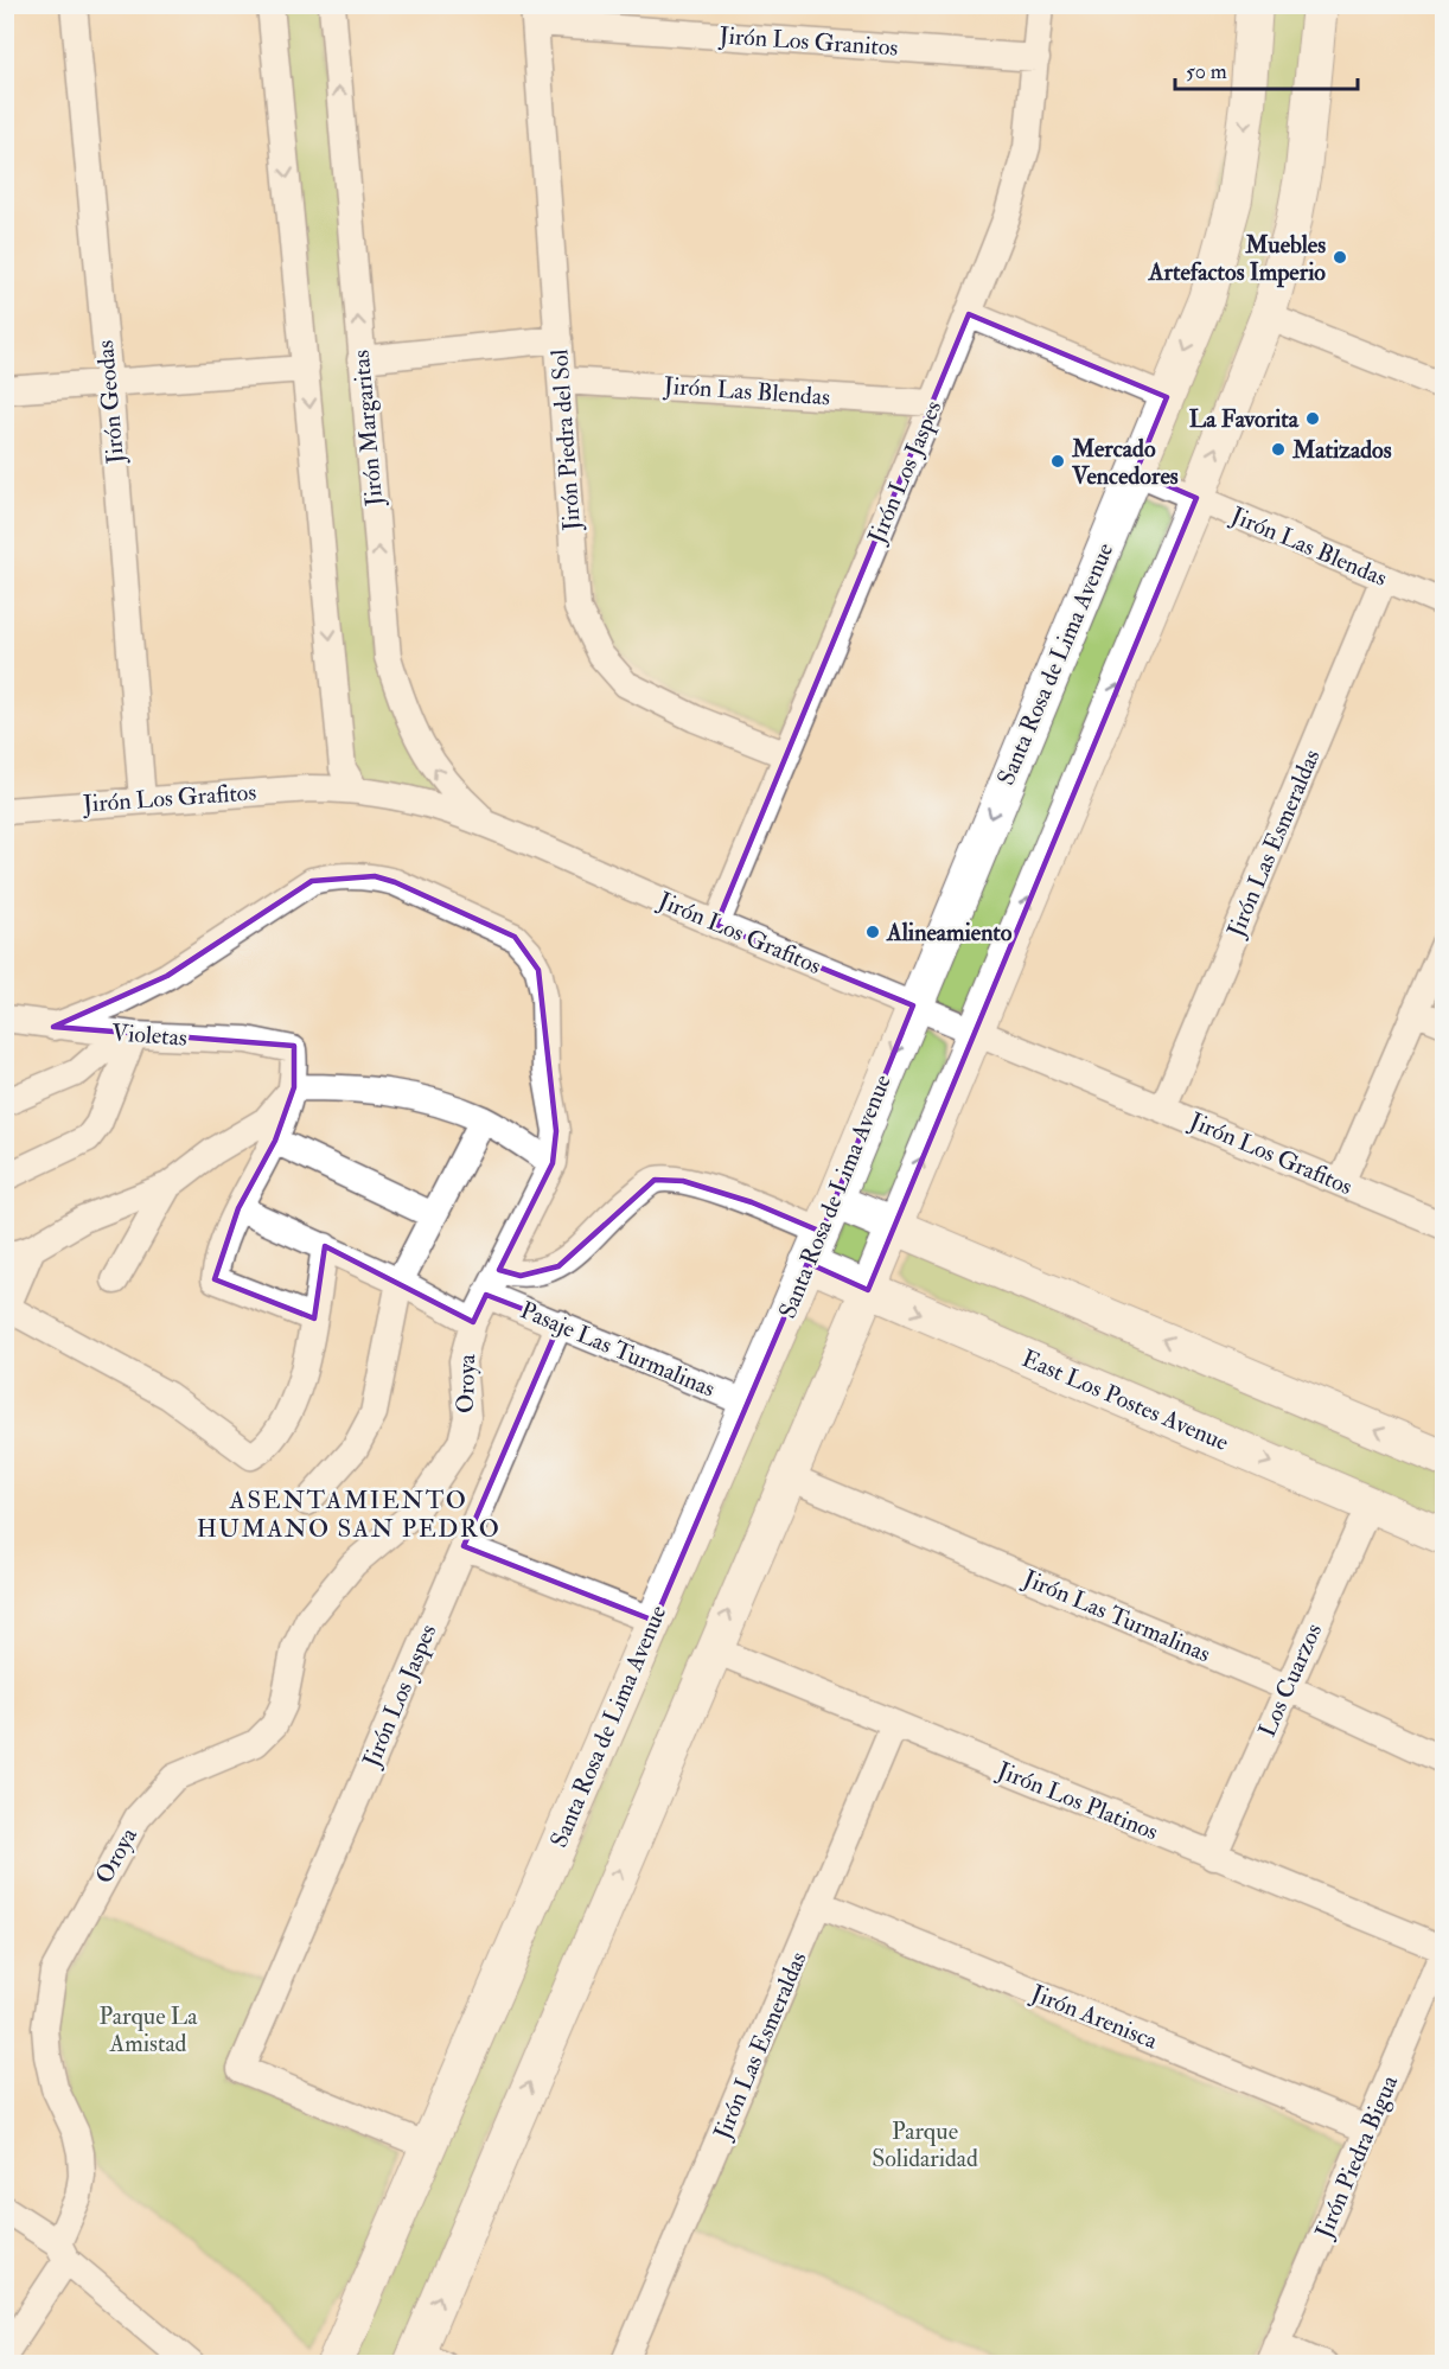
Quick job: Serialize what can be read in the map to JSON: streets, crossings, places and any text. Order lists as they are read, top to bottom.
{
  "streets": {
    "main road": ["Santa Rosa de Lima Avenue", "East Los Postes Avenue"],
    "street": [
      "Jirón Los Granitos",
      "Jirón Las Blendas",
      "Jirón Geodas",
      "Jirón Margaritas",
      "Jirón Piedra del Sol",
      "Jirón Los Jaspes",
      "Jirón Los Grafitos",
      "Jirón Las Esmeraldas",
      "Violetas",
      "Pasaje Las Turmalinas",
      "Oroya",
      "Jirón Las Turmalinas",
      "Los Cuarzos",
      "Jirón Los Platinos",
      "Jirón Arenisca",
      "Jirón Piedra Bigua"
    ]
  },
  "crossings": [
    ["Jirón Los Granitos", "Jirón Piedra del Sol"],
    ["Jirón Los Granitos", "Jirón Los Jaspes"],
    ["Jirón Las Blendas", "Jirón Piedra del Sol"],
    ["Jirón Las Blendas", "Jirón Los Jaspes"],
    ["Jirón Las Blendas", "Santa Rosa de Lima Avenue"],
    ["Jirón Las Blendas", "Jirón Las Esmeraldas"],
    ["Jirón Geodas", "Jirón Los Grafitos"],
    ["Jirón Margaritas", "Jirón Los Grafitos"],
    ["Jirón Piedra del Sol", "Jirón Los Jaspes"],
    ["Jirón Los Jaspes", "Santa Rosa de Lima Avenue"],
    ["Jirón Los Jaspes", "Jirón Los Grafitos"],
    ["Jirón Los Jaspes", "Pasaje Las Turmalinas"],
    ["Santa Rosa de Lima Avenue", "Jirón Los Grafitos"],
    ["Santa Rosa de Lima Avenue", "Pasaje Las Turmalinas"],
    ["Santa Rosa de Lima Avenue", "East Los Postes Avenue"],
    ["Jirón Los Grafitos", "Jirón Las Esmeraldas"],
    ["Jirón Las Esmeraldas", "Jirón Los Platinos"],
    ["Jirón Las Esmeraldas", "Jirón Arenisca"],
    ["Violetas", "Oroya"],
    ["Pasaje Las Turmalinas", "Oroya"],
    ["East Los Postes Avenue", "Los Cuarzos"],
    ["Jirón Las Turmalinas", "Los Cuarzos"],
    ["Los Cuarzos", "Jirón Los Platinos"],
    ["Jirón Los Platinos", "Jirón Piedra Bigua"],
    ["Jirón Arenisca", "Jirón Piedra Bigua"]
  ],
  "districts": ["ASENTAMIENTO HUMANO SAN PEDRO"],
  "parks": ["Parque La Amistad", "Parque Solidaridad"],
  "places": [
    "Muebles Artefactos Imperio",
    "La Favorita",
    "Matizados",
    "Mercado Vencedores",
    "Alineamiento"
  ],
  "scale_bar": "50 m"
}
